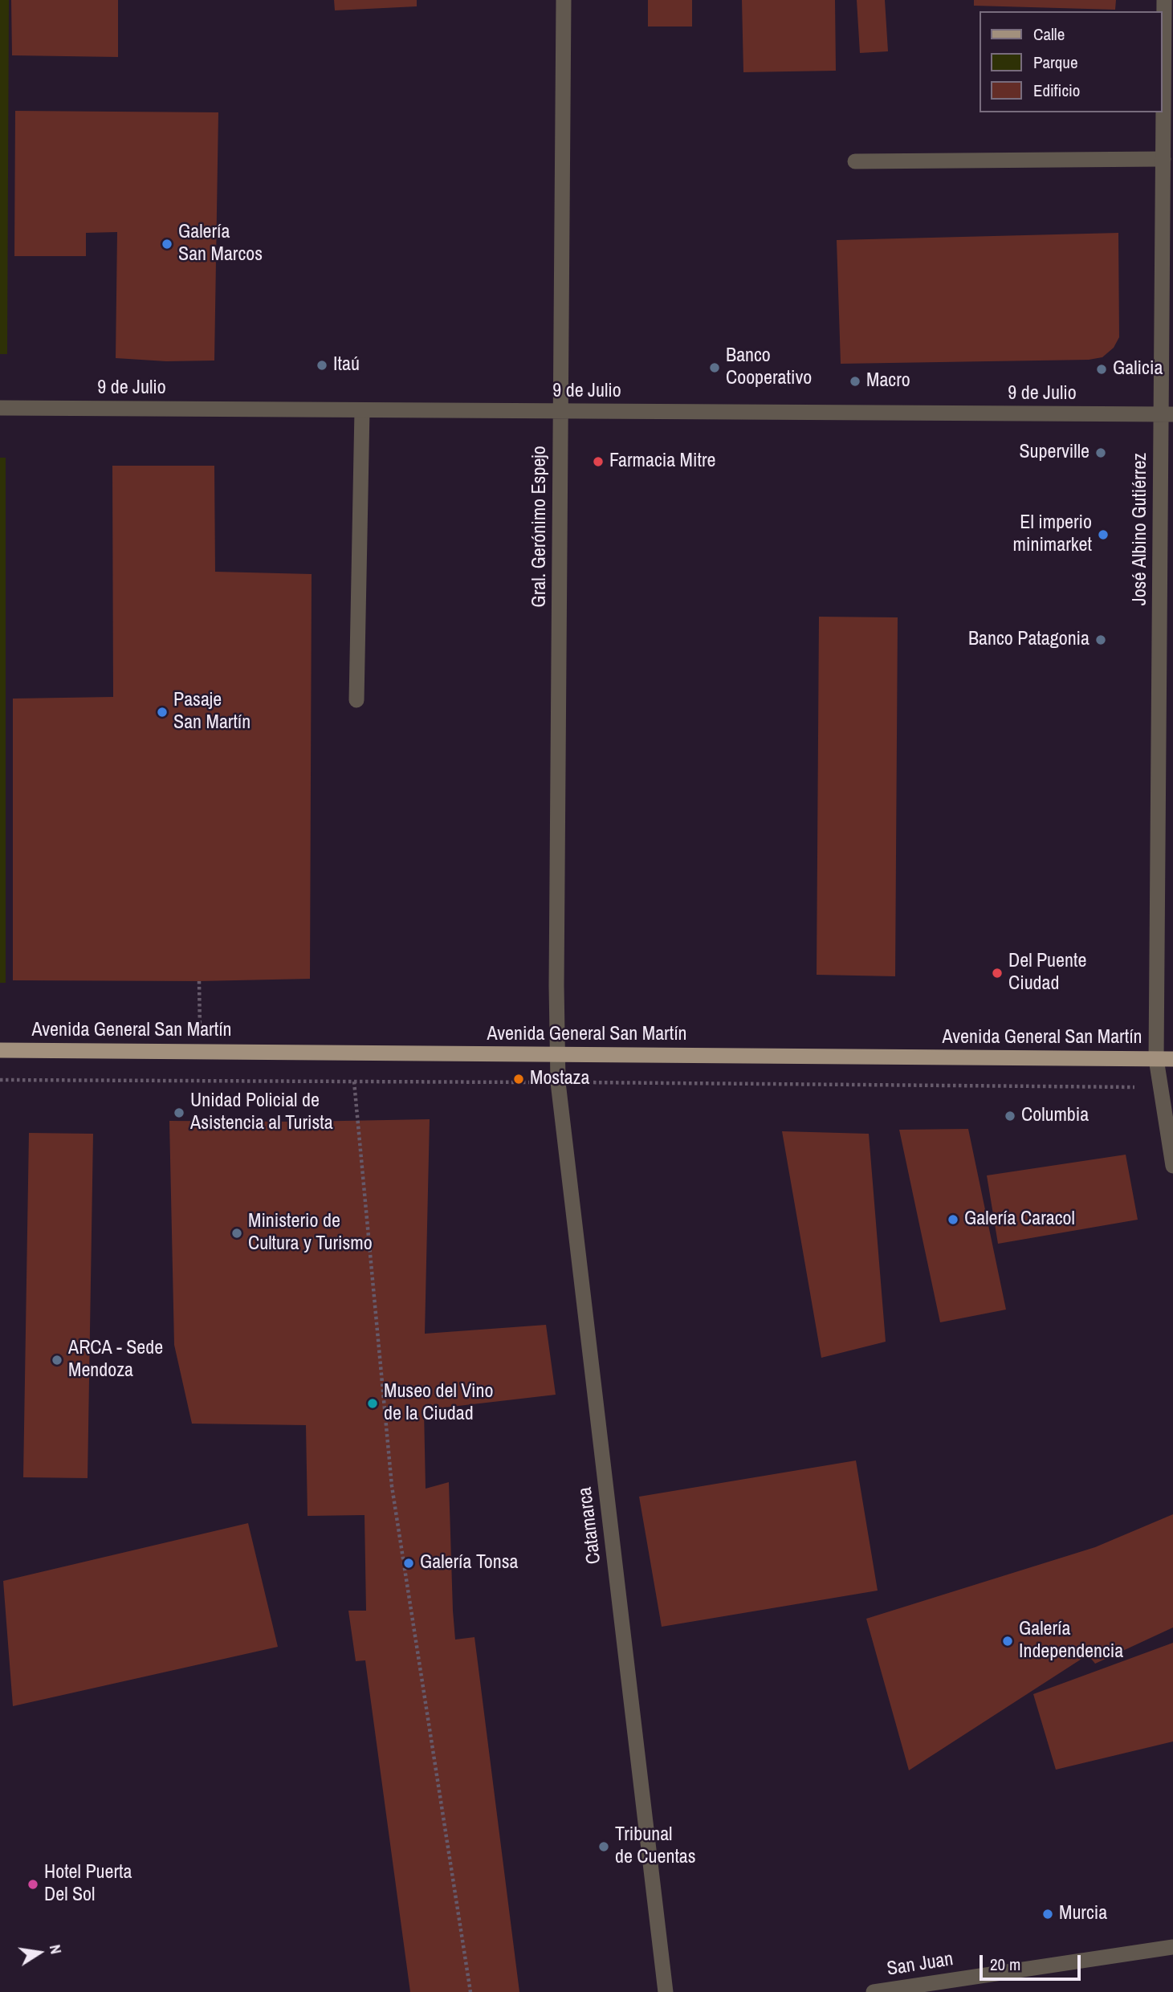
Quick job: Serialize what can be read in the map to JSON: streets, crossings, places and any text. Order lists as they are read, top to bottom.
{
  "streets": {
    "main road": ["Avenida General San Martín"],
    "street": [
      "9 de Julio",
      "Gral. Gerónimo Espejo",
      "José Albino Gutiérrez",
      "Catamarca",
      "San Juan"
    ]
  },
  "crossings": [
    ["9 de Julio", "Gral. Gerónimo Espejo"],
    ["9 de Julio", "José Albino Gutiérrez"],
    ["Gral. Gerónimo Espejo", "Avenida General San Martín"],
    ["Gral. Gerónimo Espejo", "Catamarca"],
    ["José Albino Gutiérrez", "Avenida General San Martín"],
    ["Avenida General San Martín", "Catamarca"]
  ],
  "places": [
    "Galería San Marcos",
    "Itaú",
    "Banco Cooperativo",
    "Galicia",
    "Macro",
    "Superville",
    "Farmacia Mitre",
    "El imperio minimarket",
    "Banco Patagonia",
    "Pasaje San Martín",
    "Del Puente Ciudad",
    "Mostaza",
    "Unidad Policial de Asistencia al Turista",
    "Columbia",
    "Galería Caracol",
    "Ministerio de Cultura y Turismo",
    "ARCA - Sede Mendoza",
    "Museo del Vino de la Ciudad",
    "Galería Tonsa",
    "Galería Independencia",
    "Tribunal de Cuentas",
    "Hotel Puerta Del Sol",
    "Murcia"
  ],
  "legend": ["Calle", "Parque", "Edificio"],
  "scale_bar": "20 m",
  "north": "right"
}
